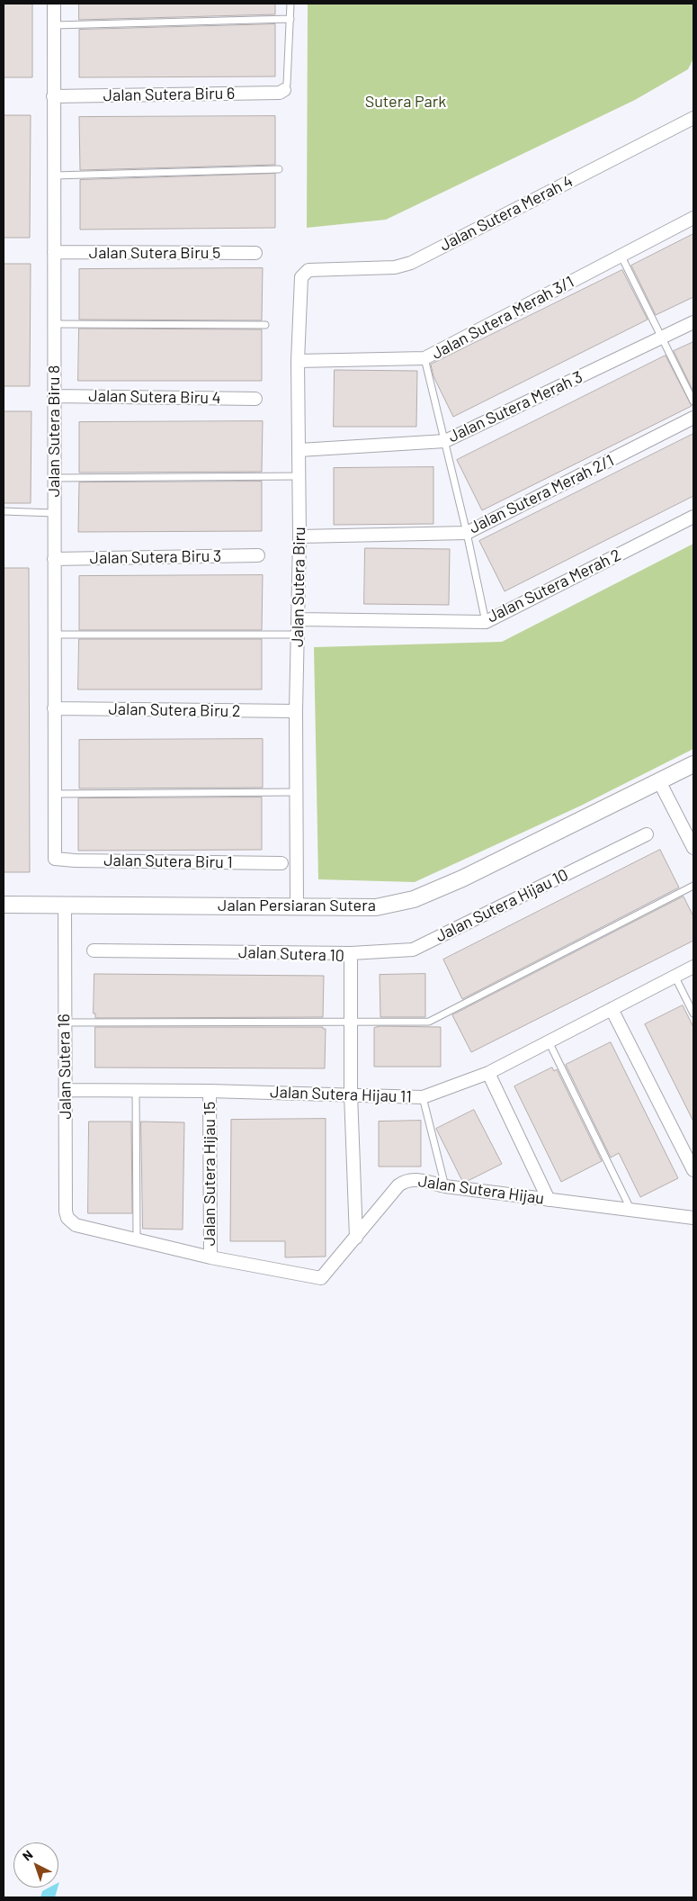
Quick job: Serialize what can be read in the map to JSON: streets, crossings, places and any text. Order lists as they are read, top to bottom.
{
  "streets": {
    "street": [
      "Jalan Sutera Biru 6",
      "Jalan Sutera Merah 4",
      "Jalan Sutera Biru 5",
      "Jalan Sutera Merah 3/1",
      "Jalan Sutera Biru 4",
      "Jalan Sutera Merah 3",
      "Jalan Sutera Biru 8",
      "Jalan Sutera Merah 2/1",
      "Jalan Sutera Biru 3",
      "Jalan Sutera Merah 2",
      "Jalan Sutera Biru",
      "Jalan Sutera Biru 2",
      "Jalan Sutera Biru 1",
      "Jalan Persiaran Sutera",
      "Jalan Sutera Hijau 10",
      "Jalan Sutera 10",
      "Jalan Sutera 16",
      "Jalan Sutera Hijau 11",
      "Jalan Sutera Hijau 15",
      "Jalan Sutera Hijau"
    ]
  },
  "crossings": [
    ["Jalan Sutera Biru 6", "Jalan Sutera Biru 8"],
    ["Jalan Sutera Merah 4", "Jalan Sutera Biru"],
    ["Jalan Sutera Biru 5", "Jalan Sutera Biru 8"],
    ["Jalan Sutera Merah 3/1", "Jalan Sutera Biru"],
    ["Jalan Sutera Biru 4", "Jalan Sutera Biru 8"],
    ["Jalan Sutera Merah 3", "Jalan Sutera Biru"],
    ["Jalan Sutera Biru 8", "Jalan Sutera Biru 3"],
    ["Jalan Sutera Biru 8", "Jalan Sutera Biru 2"],
    ["Jalan Sutera Biru 8", "Jalan Sutera Biru 1"],
    ["Jalan Sutera Merah 2/1", "Jalan Sutera Biru"],
    ["Jalan Sutera Merah 2", "Jalan Sutera Biru"],
    ["Jalan Sutera Biru", "Jalan Sutera Biru 2"],
    ["Jalan Sutera Biru", "Jalan Persiaran Sutera"],
    ["Jalan Persiaran Sutera", "Jalan Sutera 16"],
    ["Jalan Sutera Hijau 10", "Jalan Sutera 10"],
    ["Jalan Sutera 10", "Jalan Sutera Hijau 11"],
    ["Jalan Sutera 10", "Jalan Sutera Hijau"],
    ["Jalan Sutera 16", "Jalan Sutera Hijau 11"],
    ["Jalan Sutera 16", "Jalan Sutera Hijau"],
    ["Jalan Sutera Hijau 11", "Jalan Sutera Hijau 15"],
    ["Jalan Sutera Hijau 15", "Jalan Sutera Hijau"]
  ],
  "parks": ["Sutera Park"],
  "north": "top left"
}
